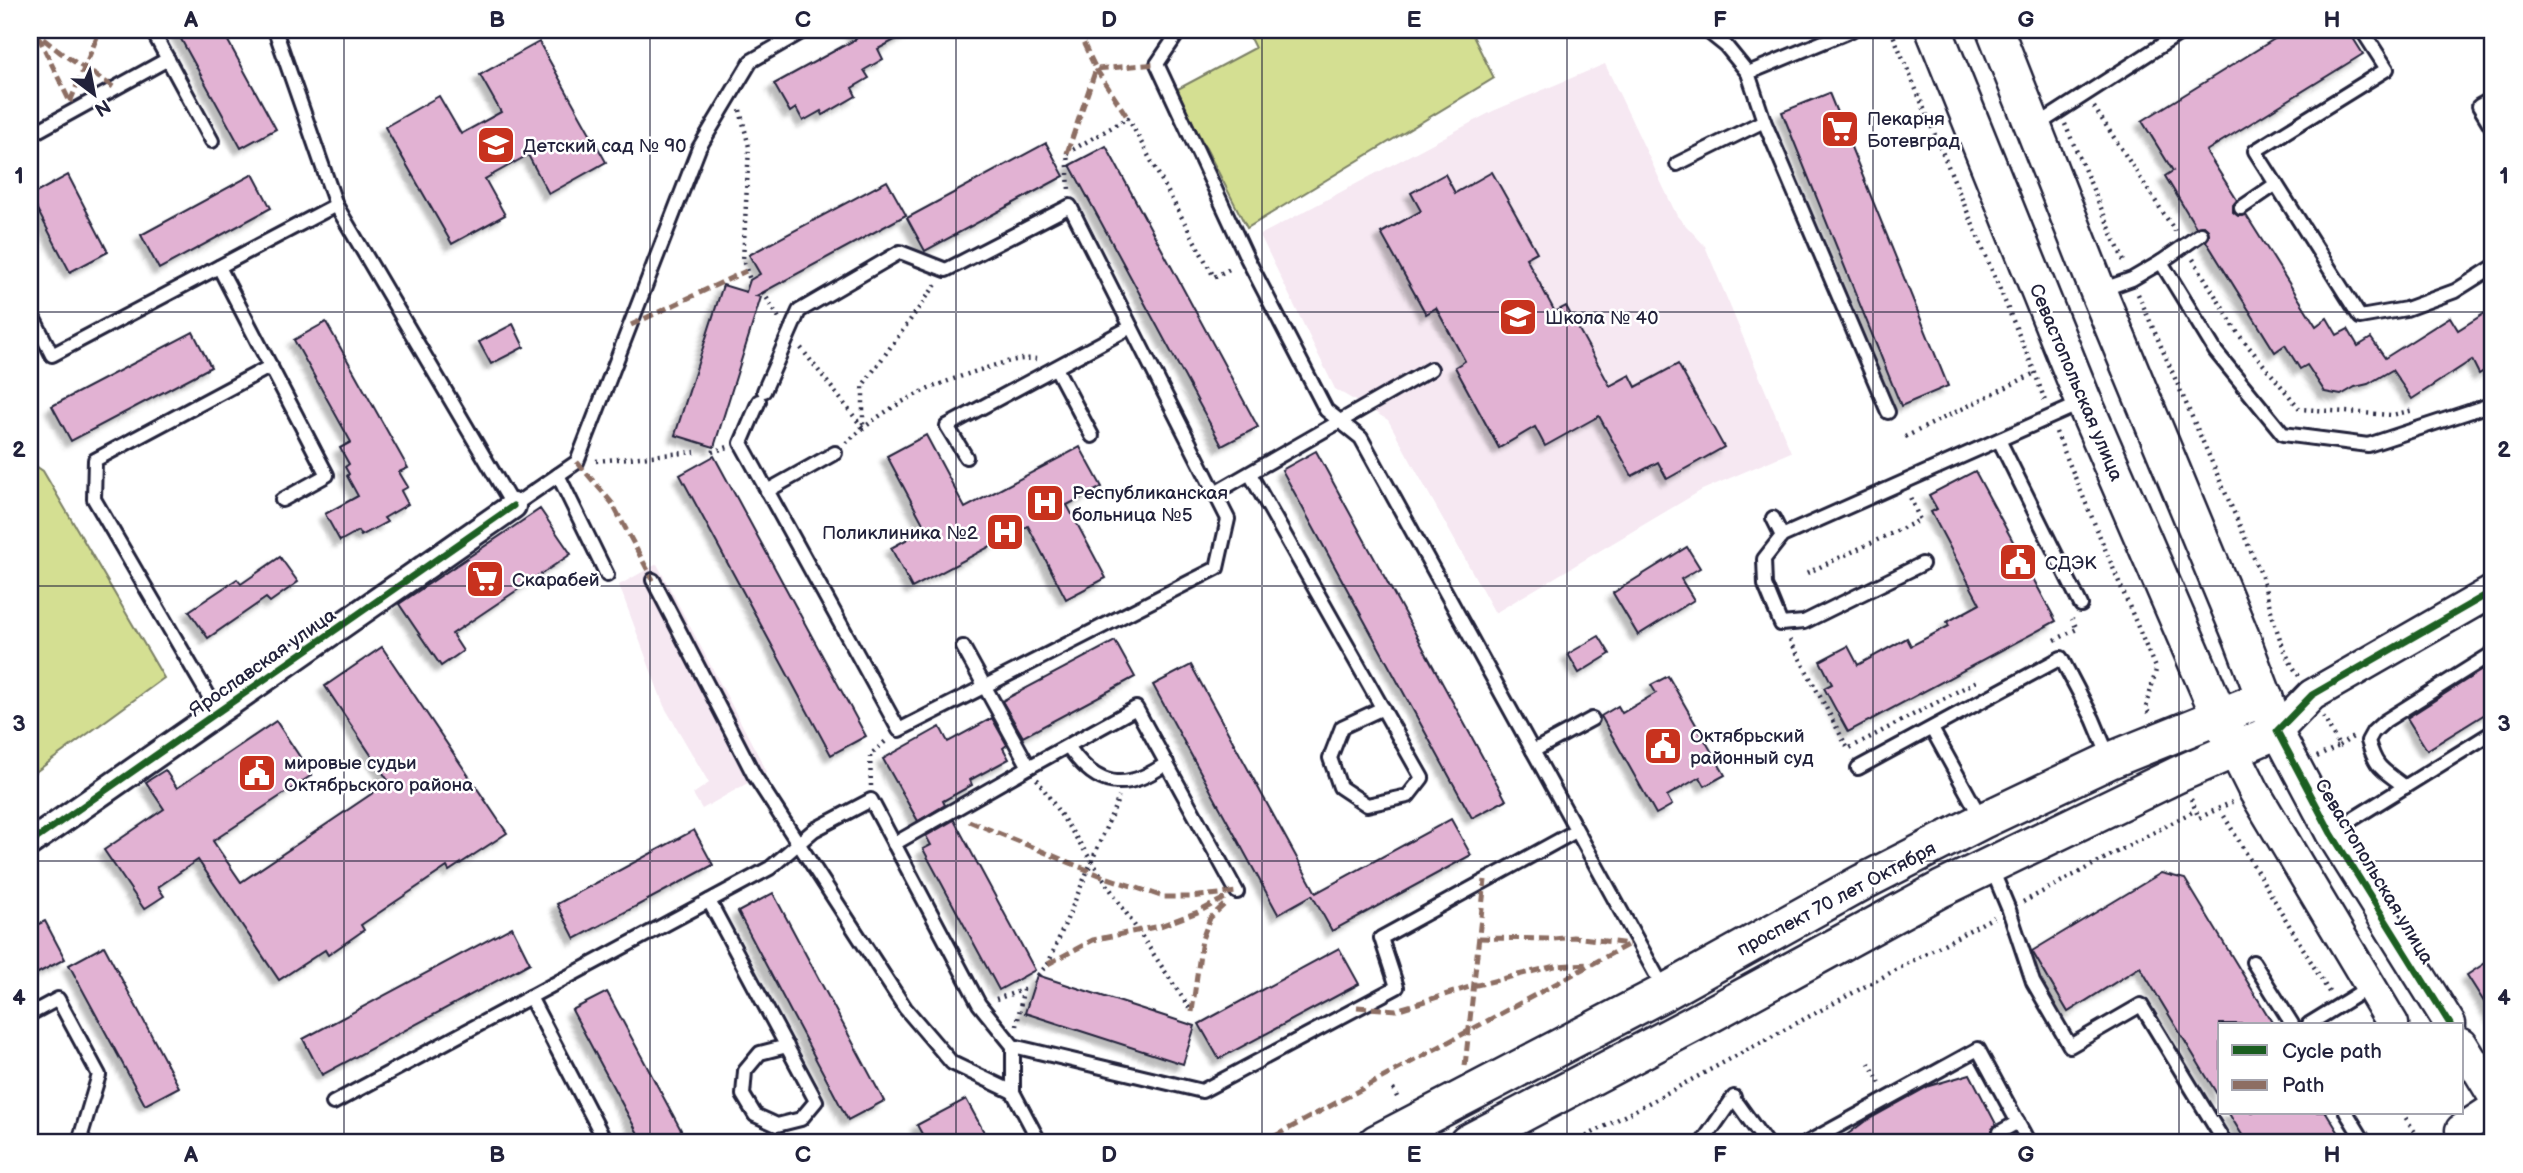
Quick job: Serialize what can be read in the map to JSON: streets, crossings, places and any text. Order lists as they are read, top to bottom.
{
  "streets": {
    "main road": ["Севастопольская улица", "проспект 70 лет Октября"],
    "street": ["Ярославская улица"]
  },
  "crossings": [
    ["Севастопольская улица", "проспект 70 лет Октября"]
  ],
  "places": {
    "supermarket": ["Пекарня Ботевград", "Скарабей"],
    "school or university": ["Детский сад № 90", "Школа № 40"],
    "hospital": ["Республиканская больница №5", "Поликлиника №2"],
    "public building": ["СДЭК", "Октябрьский районный суд", "мировые судьи Октябрьского района"]
  },
  "legend": ["Cycle path", "Path"],
  "north": "bottom right",
  "grid": {
    "columns": [
      "A",
      "B",
      "C",
      "D",
      "E",
      "F",
      "G",
      "H"
    ],
    "rows": [
      "1",
      "2",
      "3",
      "4"
    ]
  }
}
